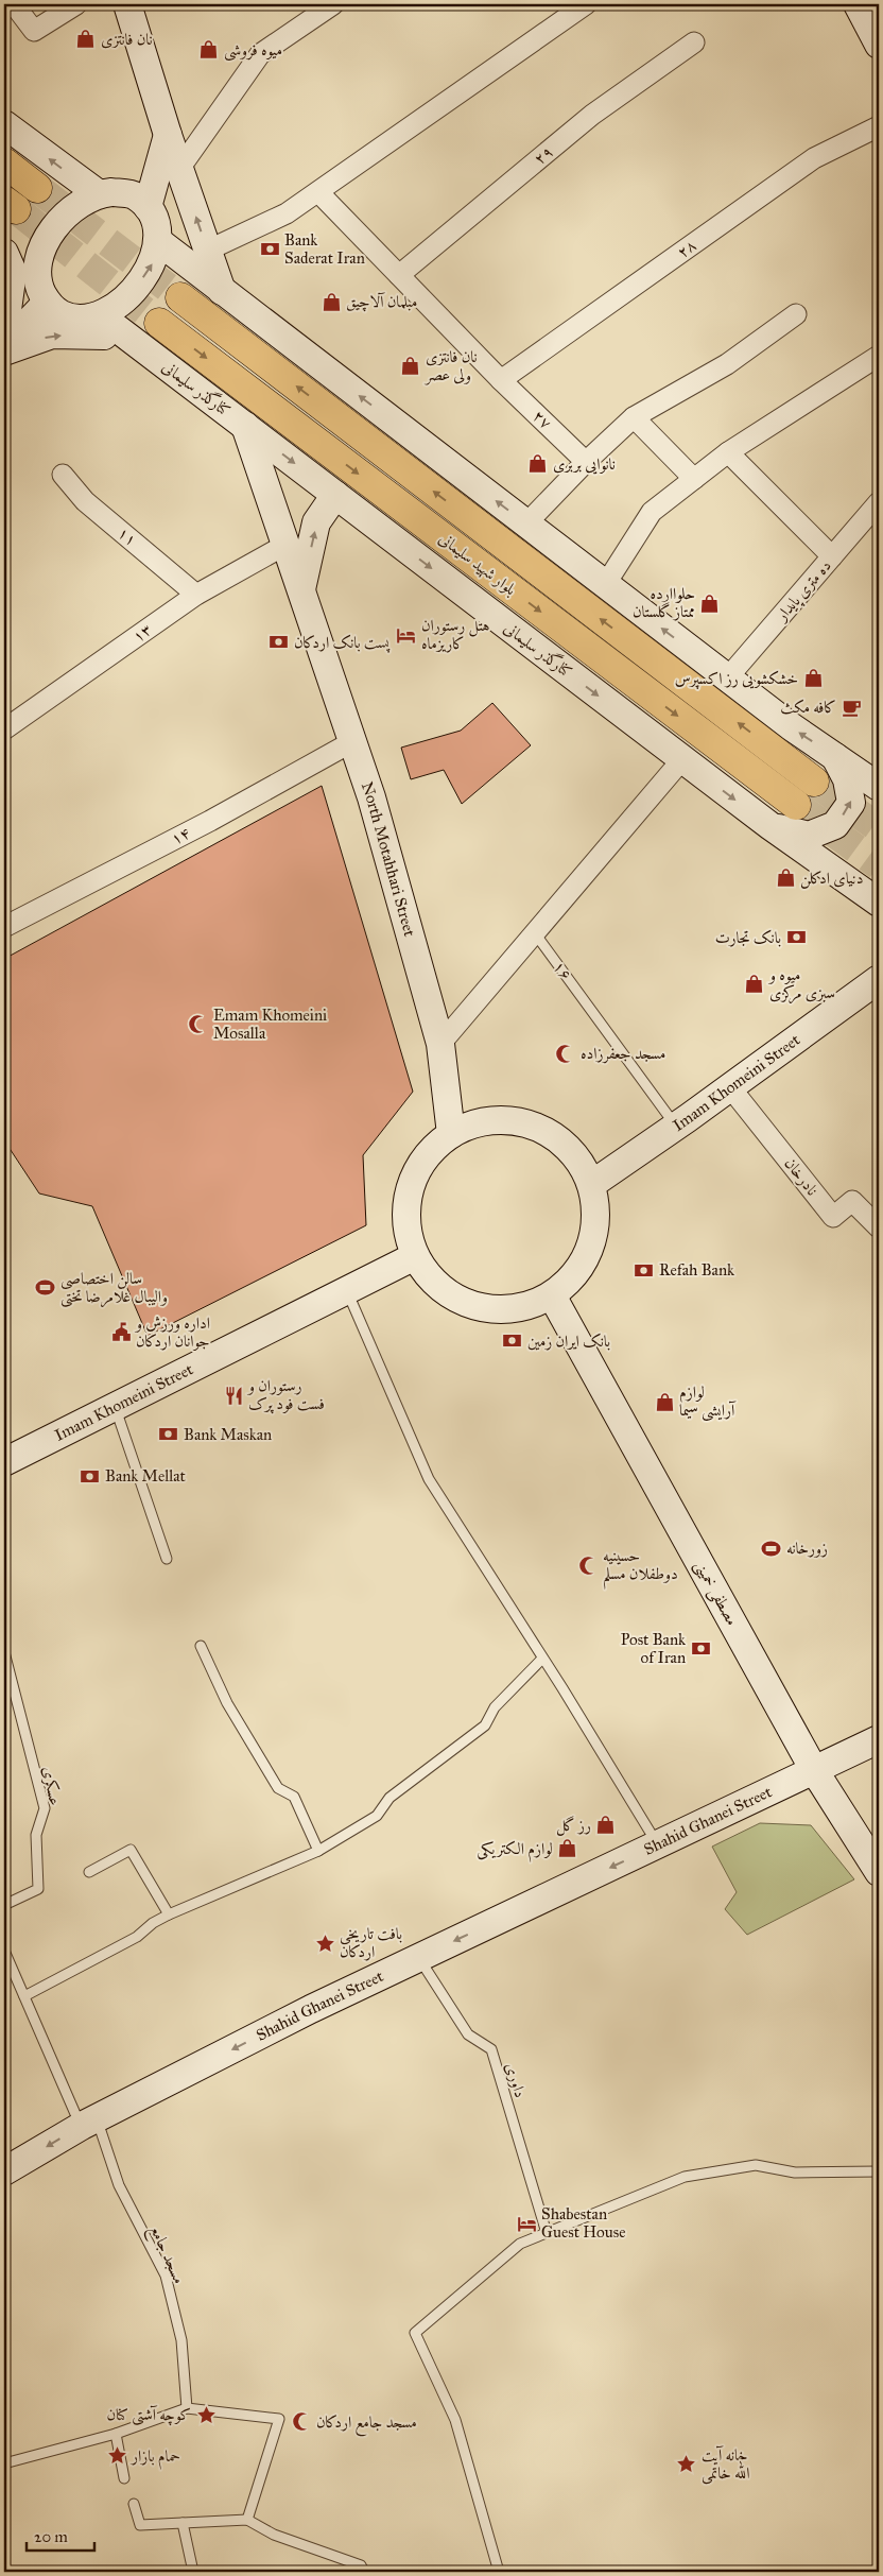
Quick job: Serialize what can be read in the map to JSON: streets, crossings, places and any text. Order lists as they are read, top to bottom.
{
  "streets": {
    "main road": [
      "کنارگذر سلیمانی",
      "بلوار شهید سلیمانی",
      "North Motahhari Street",
      "Imam Khomeini Street",
      "مصطفی خمینی",
      "Shahid Ghanei Street"
    ],
    "street": [
      "۲۹",
      "۲۸",
      "۲۷",
      "۱۱",
      "ده متری پایدار",
      "۱۳",
      "۱۴",
      "نادرخان"
    ],
    "lane": [
      "۱۶",
      "عسکری",
      "داوری",
      "مسجد جامع"
    ]
  },
  "crossings": [
    ["۲۹", "۲۷"],
    ["۲۸", "۲۷"],
    ["کنارگذر سلیمانی", "North Motahhari Street"],
    ["۱۱", "۱۳"],
    ["۱۳", "North Motahhari Street"],
    ["۱۴", "North Motahhari Street"],
    ["۱۶", "Imam Khomeini Street"],
    ["Imam Khomeini Street", "نادرخان"],
    ["مصطفی خمینی", "Shahid Ghanei Street"],
    ["Shahid Ghanei Street", "داوری"],
    ["Shahid Ghanei Street", "مسجد جامع"]
  ],
  "one_way": ["Shahid Ghanei Street"],
  "places": {
    "shop": [
      "نان فانتزی",
      "میوه فروشی",
      "مبلمان آلاچیق",
      "نان فانتزی ولی عصر",
      "نانوایی بربری",
      "حلواارده ممتاز گلستان",
      "خشکشویی رز اکسپرس",
      "دنیای ادکلن",
      "میوه و سبزی مرکزی",
      "لوازم آرایشی سیما",
      "رز گل",
      "لوازم الکتریکی"
    ],
    "bank": [
      "Bank Saderat Iran",
      "پست بانک اردکان",
      "بانک تجارت",
      "Refah Bank",
      "بانک ایران زمین",
      "Bank Maskan",
      "Bank Mellat",
      "Post Bank of Iran"
    ],
    "hotel": ["هتل رستوران کاریزماه", "Shabestan Guest House"],
    "cafe": ["کافه مکث"],
    "mosque": [
      "Emam Khomeini Mosalla",
      "مسجد جعفرزاده",
      "حسینیه دوطفلان مسلم",
      "مسجد جامع اردکان"
    ],
    "sports": ["سالن اختصاصی والیبال غلامرضا تختی", "زورخانه"],
    "public building": ["اداره ورزش و جوانان اردکان"],
    "restaurant": ["رستوران و فست فود پرک"],
    "place": [
      "بافت تاریخی اردکان",
      "کوچه آشتی کنان",
      "حمام بازار",
      "خانه آیت الله خاتمی"
    ]
  },
  "scale_bar": "20 m"
}
